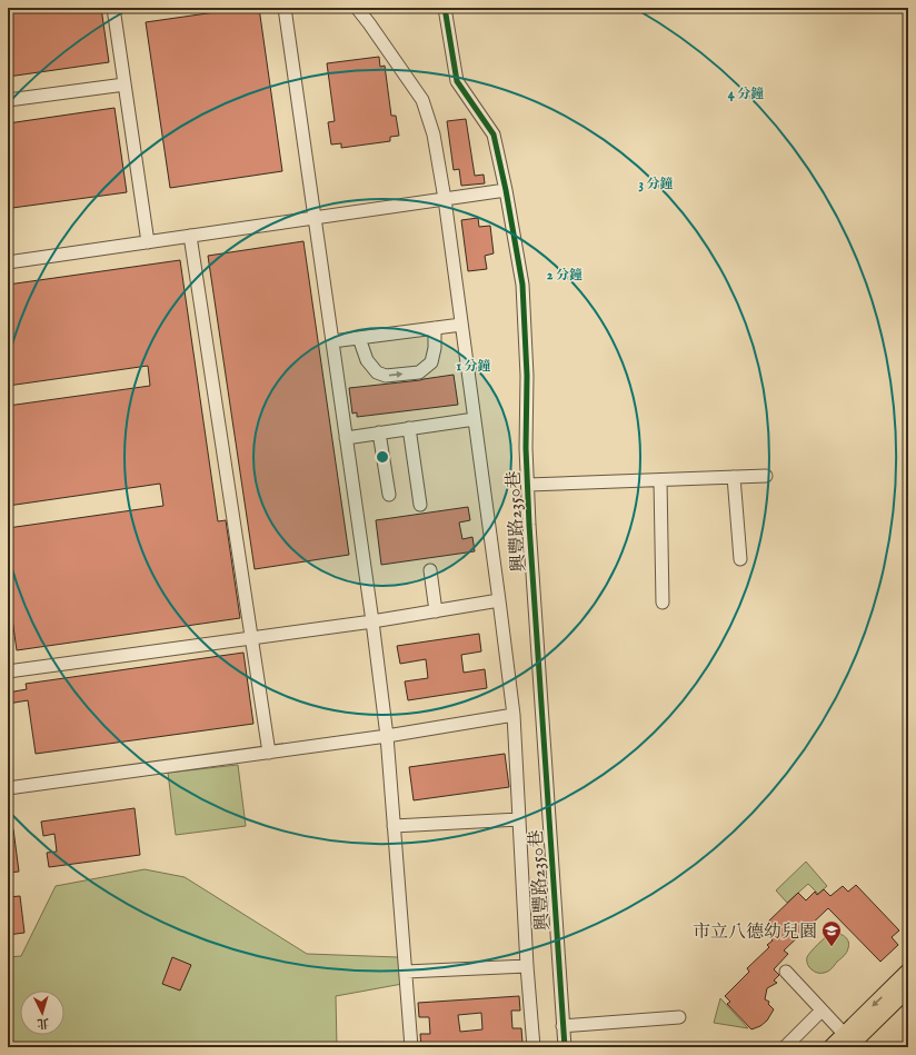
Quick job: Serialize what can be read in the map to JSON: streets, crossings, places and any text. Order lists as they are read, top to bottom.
{
  "streets": {
    "street": ["興豐路2350巷"]
  },
  "places": {
    "school or university": ["市立八德幼兒園"]
  },
  "north": "bottom",
  "rings": [
    "4 分鐘",
    "3 分鐘",
    "2 分鐘",
    "1 分鐘"
  ]
}
